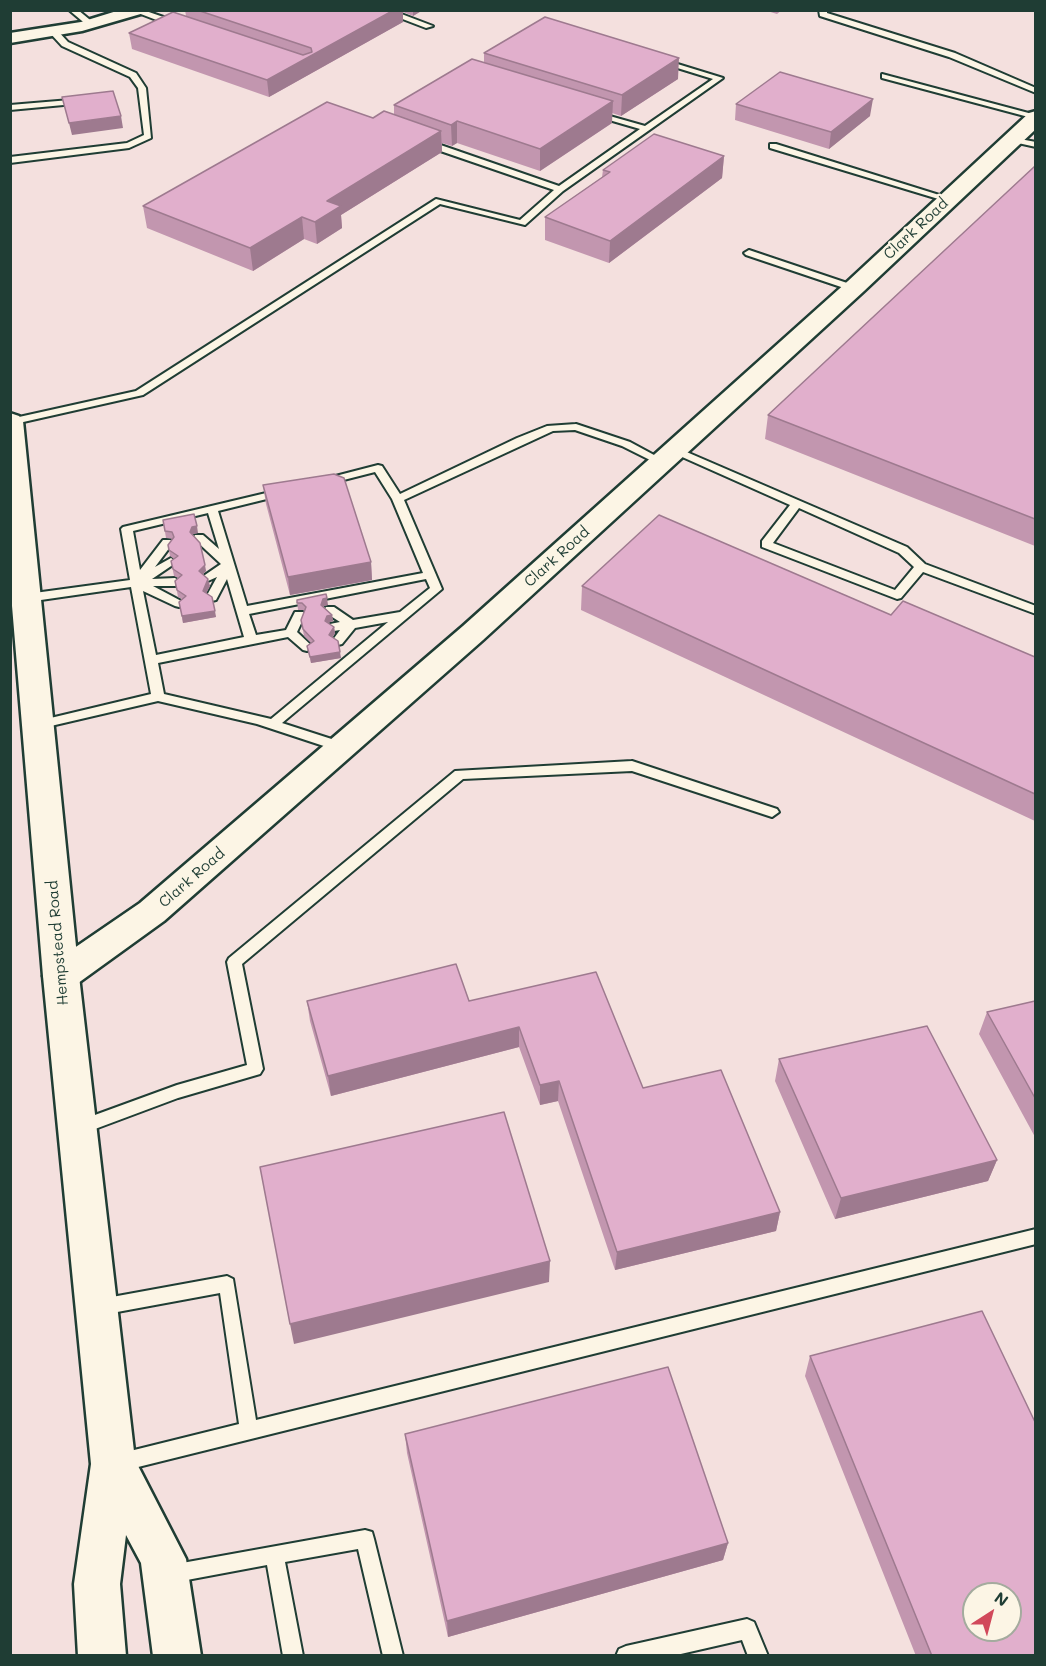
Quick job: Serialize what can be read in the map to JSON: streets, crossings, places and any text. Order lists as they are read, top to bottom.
{
  "streets": {
    "street": ["Clark Road", "Hempstead Road"]
  },
  "crossings": [
    ["Clark Road", "Hempstead Road"]
  ],
  "north": "top right"
}
